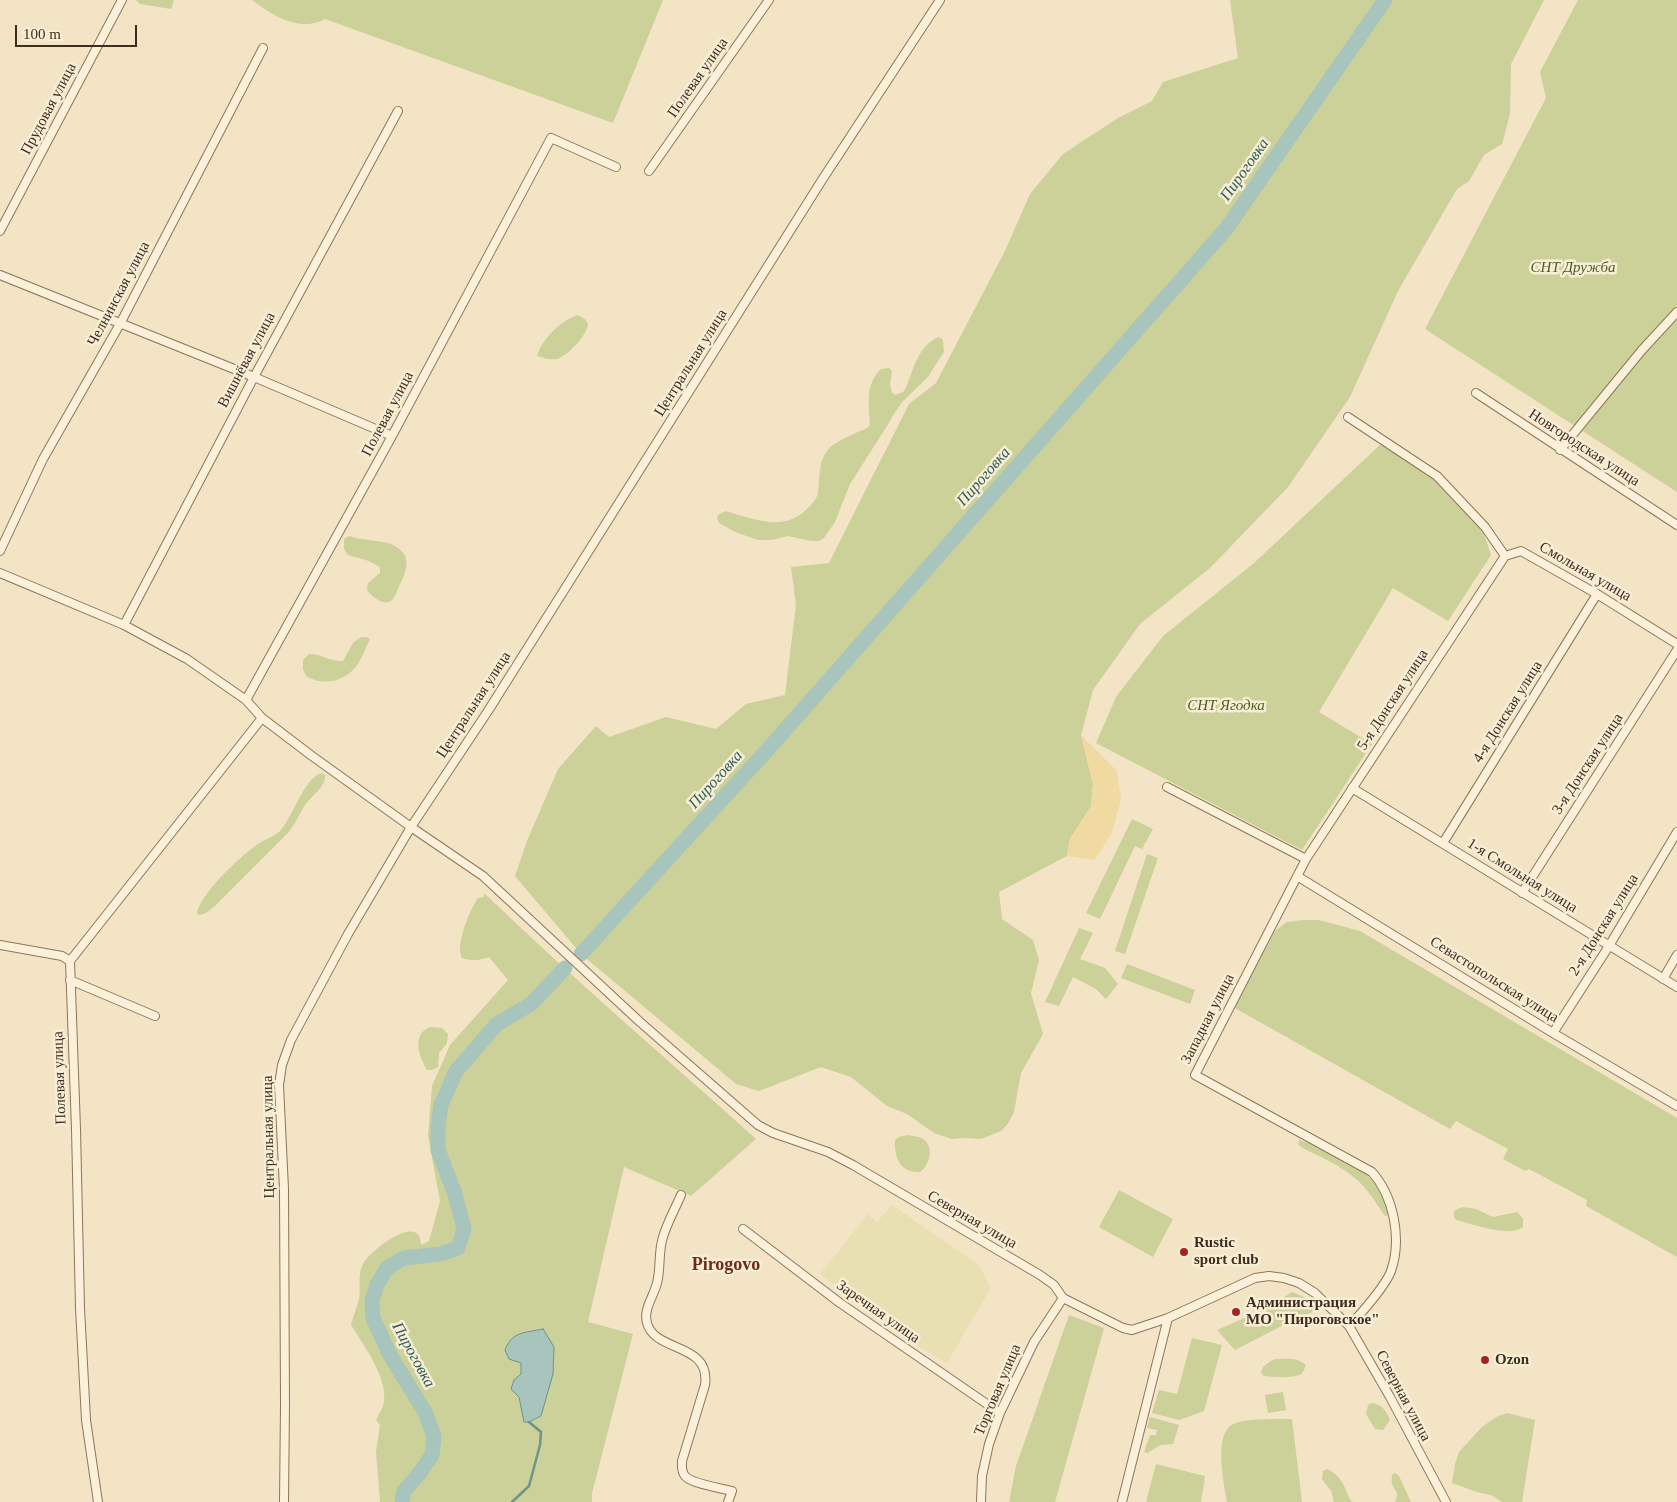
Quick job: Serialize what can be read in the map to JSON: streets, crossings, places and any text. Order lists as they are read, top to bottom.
{
  "streets": {
    "street": [
      "Полевая улица",
      "Прудовая улица",
      "Челнинская улица",
      "Вишнёвая улица",
      "Центральная улица",
      "Новгородская улица",
      "Смольная улица",
      "5-я Донская улица",
      "4-я Донская улица",
      "3-я Донская улица",
      "1-я Смольная улица",
      "2-я Донская улица",
      "Севастопольская улица",
      "Западная улица",
      "Северная улица",
      "Заречная улица",
      "Торговая улица"
    ]
  },
  "crossings": [
    ["Полевая улица", "Северная улица"],
    ["Вишнёвая улица", "Северная улица"],
    ["Центральная улица", "Северная улица"],
    ["Смольная улица", "5-я Донская улица"],
    ["Смольная улица", "4-я Донская улица"],
    ["5-я Донская улица", "1-я Смольная улица"],
    ["5-я Донская улица", "Западная улица"],
    ["4-я Донская улица", "1-я Смольная улица"],
    ["3-я Донская улица", "1-я Смольная улица"],
    ["1-я Смольная улица", "2-я Донская улица"],
    ["2-я Донская улица", "Севастопольская улица"],
    ["Севастопольская улица", "Западная улица"],
    ["Западная улица", "Северная улица"],
    ["Северная улица", "Торговая улица"],
    ["Заречная улица", "Торговая улица"]
  ],
  "districts": ["Pirogovo"],
  "water": ["Пироговка"],
  "parks": ["СНТ Дружба", "СНТ Ягодка"],
  "places": ["Rustic sport club", "Администрация МО \"Пироговское\"", "Ozon"],
  "scale_bar": "100 m"
}
